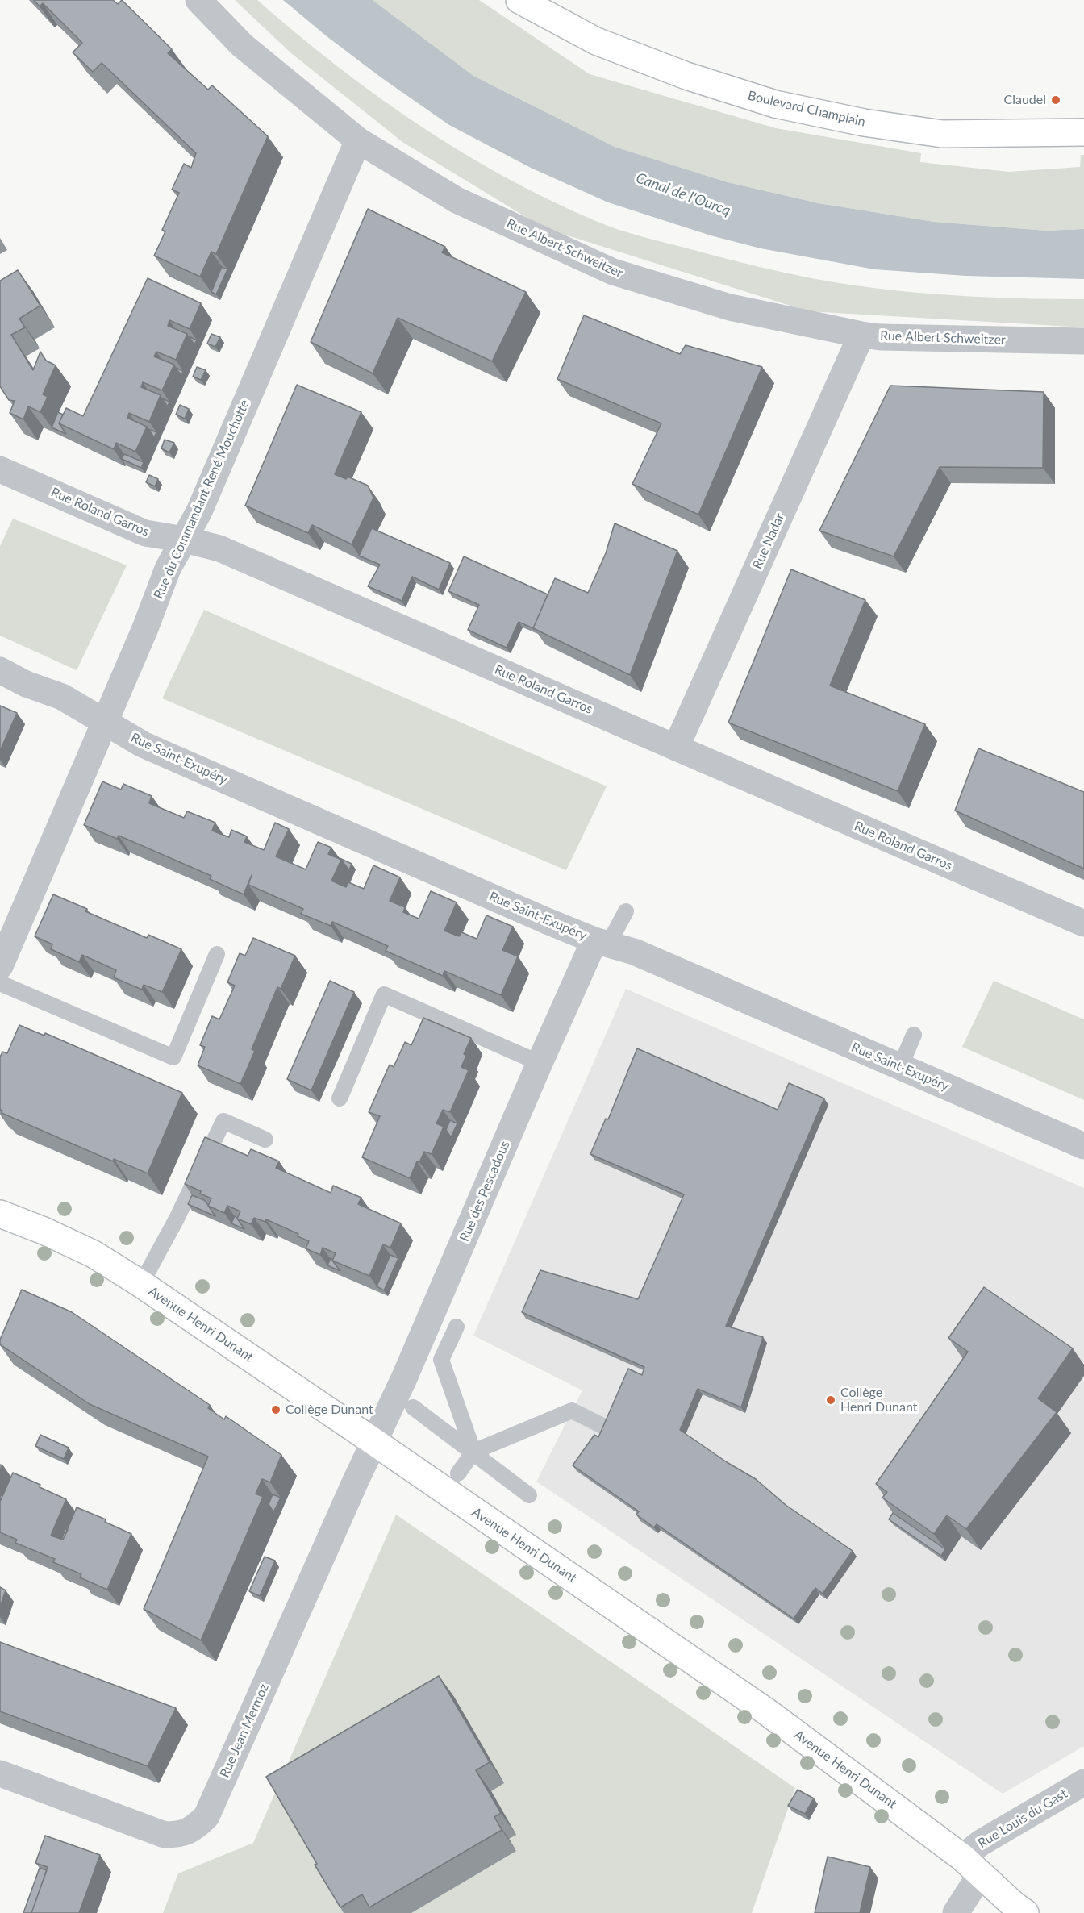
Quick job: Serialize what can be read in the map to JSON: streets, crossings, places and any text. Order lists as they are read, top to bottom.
{
  "streets": {
    "street": [
      "Boulevard Champlain",
      "Rue Albert Schweitzer",
      "Rue du Commandant René Mouchotte",
      "Rue Roland Garros",
      "Rue Nadar",
      "Rue Saint-Exupéry",
      "Rue des Pescadous",
      "Avenue Henri Dunant",
      "Rue Jean Mermoz",
      "Rue Louis du Gast"
    ]
  },
  "crossings": [
    ["Rue Albert Schweitzer", "Rue du Commandant René Mouchotte"],
    ["Rue Albert Schweitzer", "Rue Nadar"],
    ["Rue du Commandant René Mouchotte", "Rue Roland Garros"],
    ["Rue du Commandant René Mouchotte", "Rue Saint-Exupéry"],
    ["Rue Roland Garros", "Rue Nadar"],
    ["Rue Saint-Exupéry", "Rue des Pescadous"],
    ["Rue des Pescadous", "Avenue Henri Dunant"],
    ["Rue des Pescadous", "Rue Jean Mermoz"],
    ["Avenue Henri Dunant", "Rue Jean Mermoz"],
    ["Avenue Henri Dunant", "Rue Louis du Gast"]
  ],
  "water": ["Canal de l'Ourcq"],
  "places": ["Claudel", "Collège Henri Dunant", "Collège Dunant"]
}
